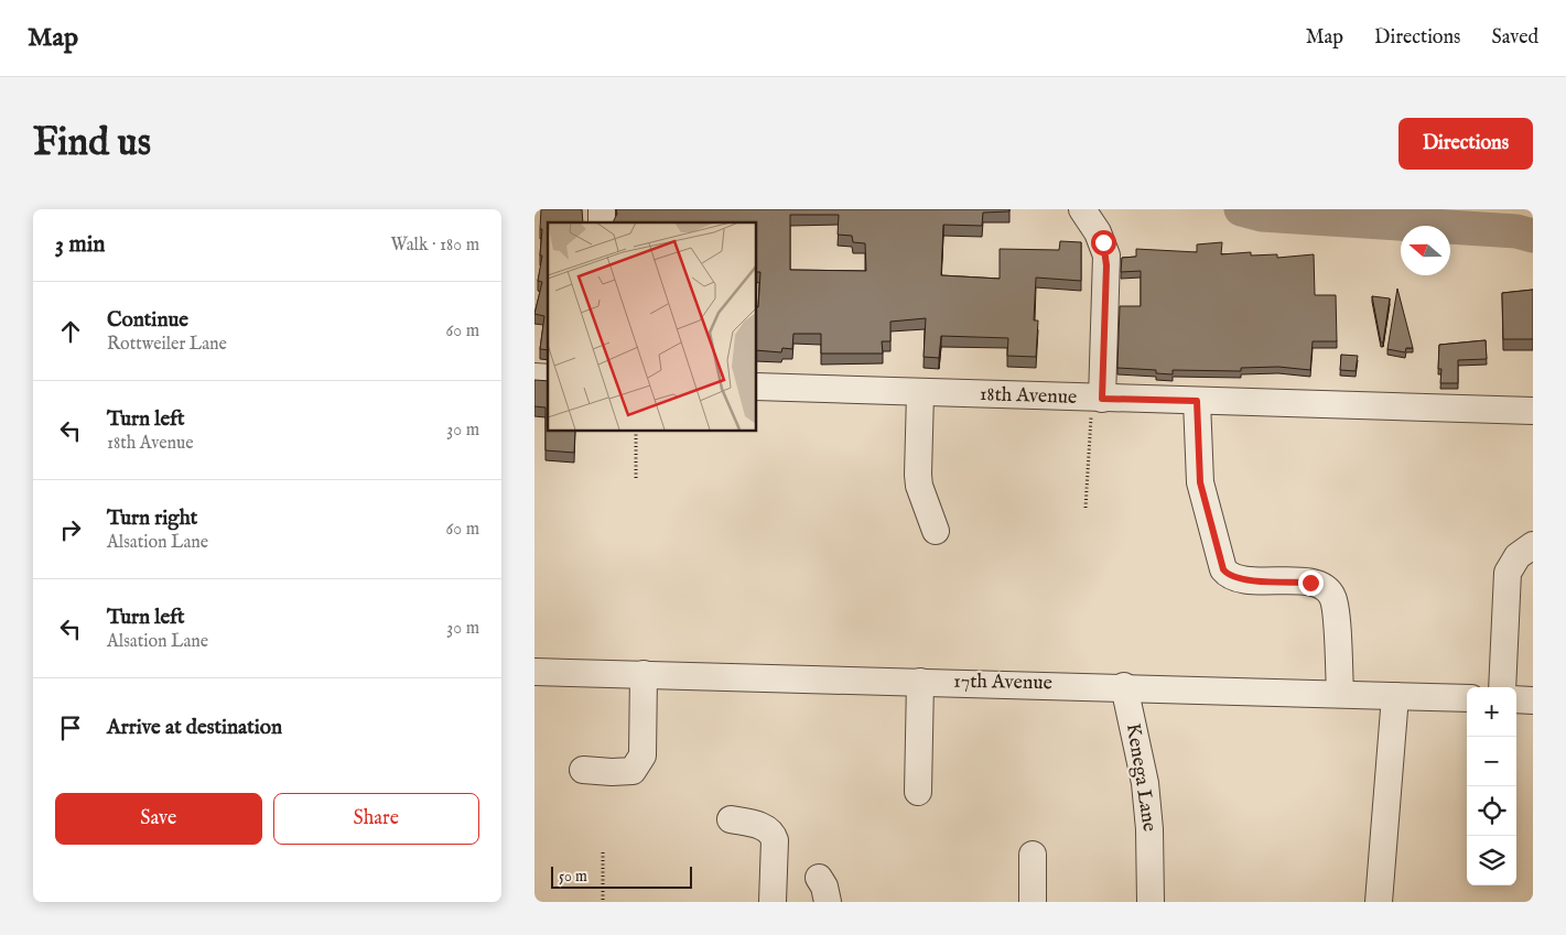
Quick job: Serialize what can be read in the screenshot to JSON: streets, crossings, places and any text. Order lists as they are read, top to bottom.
{
  "streets": {
    "street": ["18th Avenue", "17th Avenue", "Kenega Lane"]
  },
  "crossings": [
    ["17th Avenue", "Kenega Lane"]
  ],
  "scale_bar": "50 m",
  "north": "left",
  "page": {
    "header": "Map",
    "nav": ["Map", "Directions", "Saved"],
    "buttons": [
      "Directions",
      ["Save", "Share"]
    ],
    "title": "Find us",
    "heading": ["3 min", "Walk · 180 m"],
    "list": [
      ["Continue", "Rottweiler Lane", "60 m"],
      ["Turn left", "18th Avenue", "30 m"],
      ["Turn right", "Alsation Lane", "60 m"],
      ["Turn left", "Alsation Lane", "30 m"],
      "Arrive at destination"
    ],
    "map_buttons": ["+", "−"],
    "scale": "50 m"
  }
}
